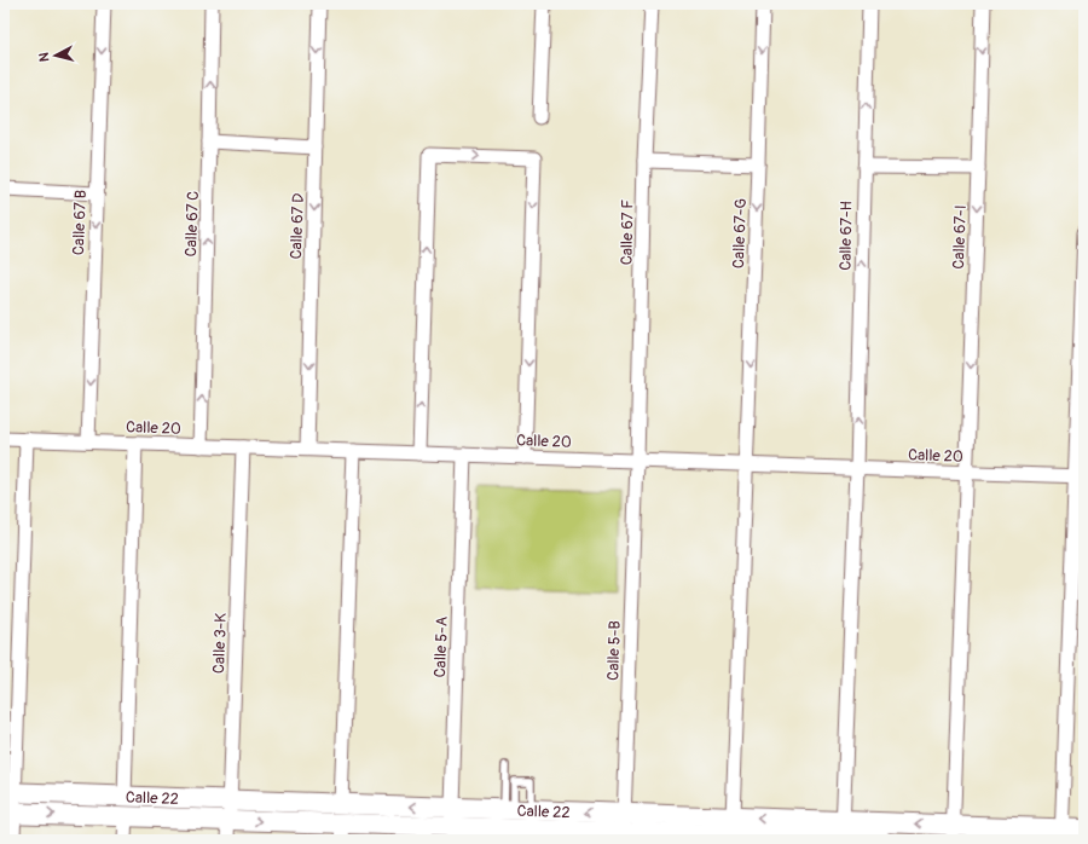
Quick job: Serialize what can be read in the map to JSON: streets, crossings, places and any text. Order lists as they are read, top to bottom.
{
  "streets": {
    "street": [
      "Calle 67 B",
      "Calle 67 C",
      "Calle 67 D",
      "Calle 67 F",
      "Calle 67-G",
      "Calle 67-H",
      "Calle 67-I",
      "Calle 20",
      "Calle 3-K",
      "Calle 5-A",
      "Calle 5-B",
      "Calle 22"
    ]
  },
  "crossings": [
    ["Calle 67 B", "Calle 20"],
    ["Calle 67 C", "Calle 20"],
    ["Calle 67 D", "Calle 20"],
    ["Calle 67 F", "Calle 20"],
    ["Calle 67 F", "Calle 5-B"],
    ["Calle 67-G", "Calle 20"],
    ["Calle 67-G", "Calle 22"],
    ["Calle 67-H", "Calle 20"],
    ["Calle 67-H", "Calle 22"],
    ["Calle 67-I", "Calle 20"],
    ["Calle 20", "Calle 3-K"],
    ["Calle 20", "Calle 5-A"],
    ["Calle 20", "Calle 5-B"],
    ["Calle 3-K", "Calle 22"],
    ["Calle 5-A", "Calle 22"],
    ["Calle 5-B", "Calle 22"]
  ],
  "one_way": [
    "Calle 67 B",
    "Calle 67 C",
    "Calle 67 D",
    "Calle 67-G",
    "Calle 67-H"
  ],
  "north": "left"
}
